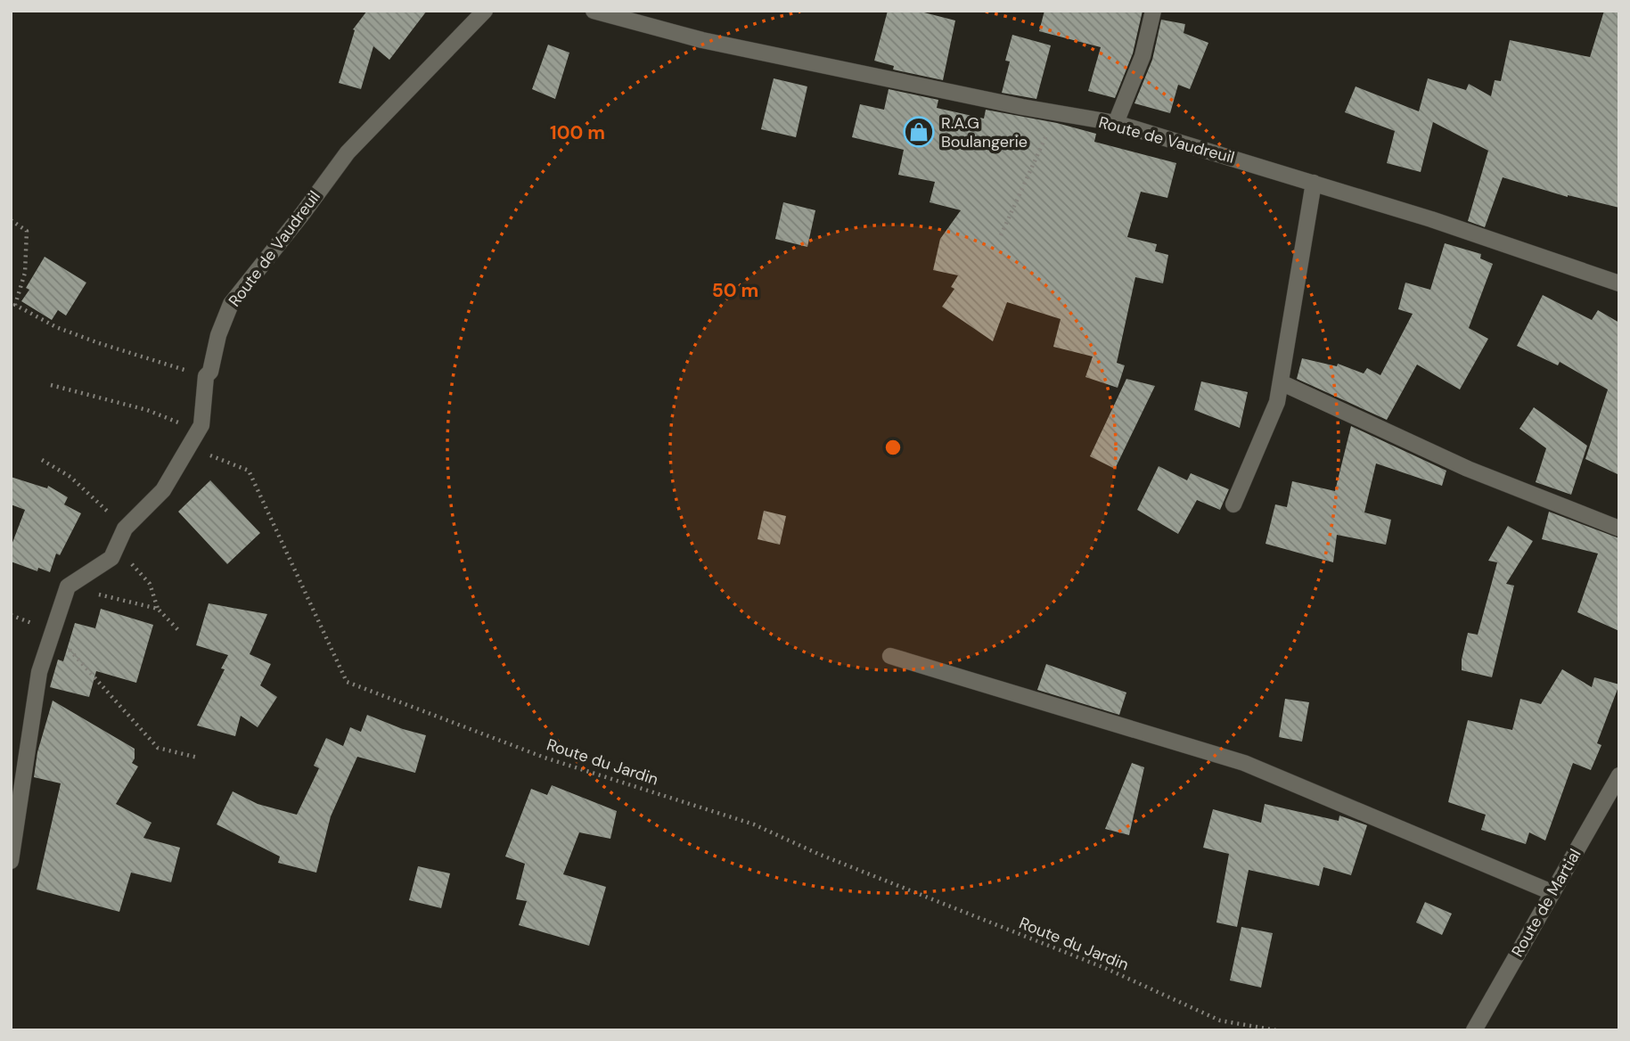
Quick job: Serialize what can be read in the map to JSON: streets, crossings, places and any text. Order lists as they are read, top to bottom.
{
  "streets": {
    "street": ["Route de Vaudreuil", "Route de Martial"],
    "path": ["Route du Jardin"]
  },
  "crossings": [
    ["Route de Vaudreuil", "Route du Jardin"]
  ],
  "places": {
    "shop": ["R.A.G Boulangerie"]
  },
  "rings": ["100 m", "50 m"]
}
